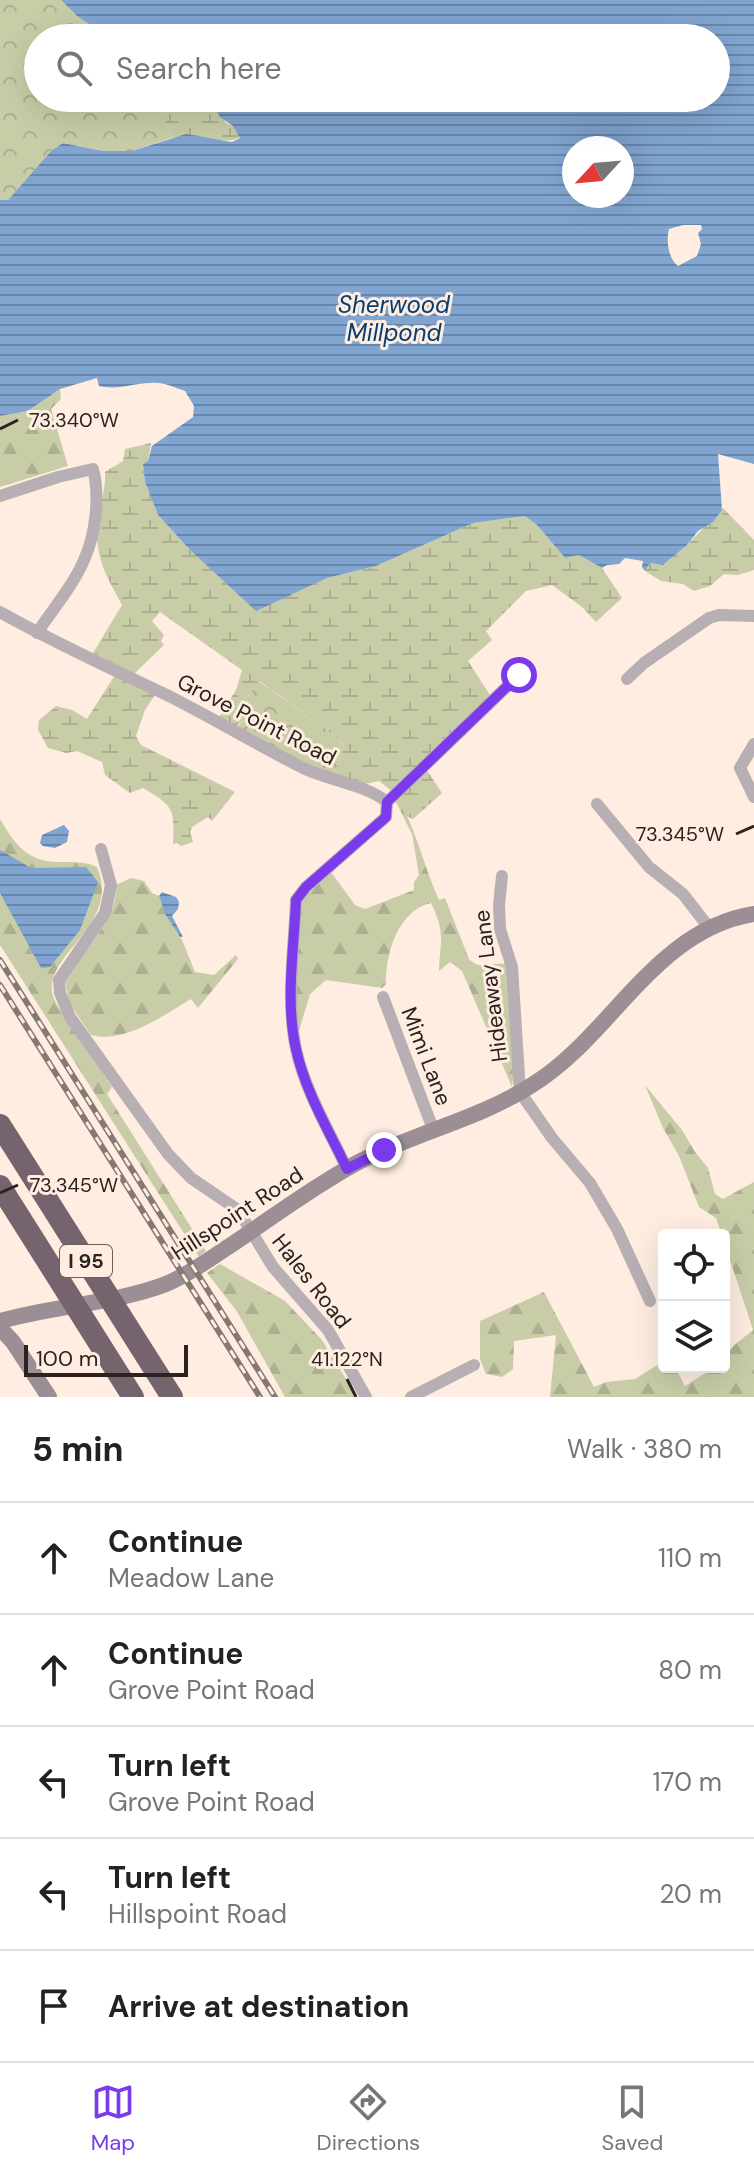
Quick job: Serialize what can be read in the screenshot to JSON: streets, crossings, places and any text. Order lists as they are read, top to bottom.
{
  "streets": {
    "highway": ["I 95"],
    "street": [
      "Grove Point Road",
      "Hideaway Lane",
      "Mimi Lane",
      "Hillspoint Road",
      "Hales Road"
    ]
  },
  "crossings": [
    ["Hideaway Lane", "Hillspoint Road"],
    ["Mimi Lane", "Hillspoint Road"],
    ["Hillspoint Road", "Hales Road"]
  ],
  "water": ["Sherwood Millpond"],
  "scale_bar": "100 m",
  "north": "bottom left",
  "page": {
    "search": "Search here",
    "scale": "100 m",
    "heading": ["5 min", "Walk · 380 m"],
    "list": [
      ["Continue", "Meadow Lane", "110 m"],
      ["Continue", "Grove Point Road", "80 m"],
      ["Turn left", "Grove Point Road", "170 m"],
      ["Turn left", "Hillspoint Road", "20 m"],
      "Arrive at destination"
    ],
    "nav": ["Map", "Directions", "Saved"]
  },
  "coordinates": ["73.340°W", "73.345°W", "41.122°N"]
}
